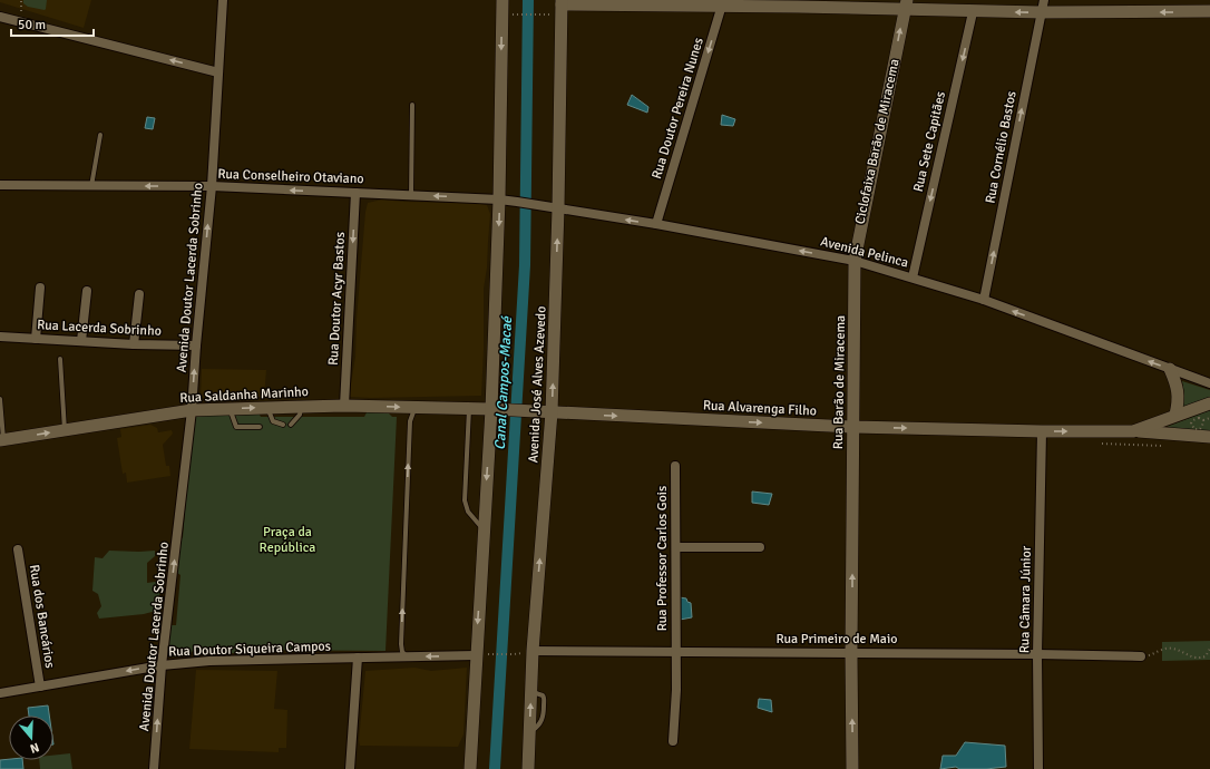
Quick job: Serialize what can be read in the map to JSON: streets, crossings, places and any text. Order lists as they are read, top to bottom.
{
  "streets": {
    "main road": [
      "Rua Barão de Miracema",
      "Avenida José Alves Azevedo",
      "Rua Saldanha Marinho",
      "Rua Alvarenga Filho"
    ],
    "street": [
      "Rua Doutor Pereira Nunes",
      "Rua Sete Capitães",
      "Rua Cornélio Bastos",
      "Rua Conselheiro Otaviano",
      "Avenida Pelinca",
      "Avenida Doutor Lacerda Sobrinho",
      "Rua Doutor Acyr Bastos",
      "Rua Lacerda Sobrinho",
      "Rua Professor Carlos Gois",
      "Rua Câmara Júnior",
      "Rua dos Bancários",
      "Rua Primeiro de Maio",
      "Rua Doutor Siqueira Campos"
    ]
  },
  "crossings": [
    ["Rua Doutor Pereira Nunes", "Avenida Pelinca"],
    ["Rua Sete Capitães", "Avenida Pelinca"],
    ["Rua Cornélio Bastos", "Avenida Pelinca"],
    ["Rua Conselheiro Otaviano", "Avenida Pelinca"],
    ["Rua Conselheiro Otaviano", "Avenida Doutor Lacerda Sobrinho"],
    ["Rua Conselheiro Otaviano", "Rua Doutor Acyr Bastos"],
    ["Avenida Pelinca", "Rua Barão de Miracema"],
    ["Avenida Pelinca", "Avenida José Alves Azevedo"],
    ["Avenida Doutor Lacerda Sobrinho", "Rua Lacerda Sobrinho"],
    ["Avenida Doutor Lacerda Sobrinho", "Rua Saldanha Marinho"],
    ["Avenida Doutor Lacerda Sobrinho", "Rua Doutor Siqueira Campos"],
    ["Rua Doutor Acyr Bastos", "Rua Saldanha Marinho"],
    ["Rua Barão de Miracema", "Rua Alvarenga Filho"],
    ["Rua Barão de Miracema", "Rua Primeiro de Maio"],
    ["Avenida José Alves Azevedo", "Rua Alvarenga Filho"],
    ["Avenida José Alves Azevedo", "Rua Primeiro de Maio"],
    ["Rua Saldanha Marinho", "Rua Alvarenga Filho"],
    ["Rua Alvarenga Filho", "Rua Câmara Júnior"],
    ["Rua Professor Carlos Gois", "Rua Primeiro de Maio"],
    ["Rua Câmara Júnior", "Rua Primeiro de Maio"],
    ["Rua dos Bancários", "Rua Doutor Siqueira Campos"]
  ],
  "one_way": [
    "Rua Doutor Pereira Nunes",
    "Rua Sete Capitães",
    "Rua Cornélio Bastos",
    "Rua Conselheiro Otaviano",
    "Avenida Pelinca",
    "Avenida Doutor Lacerda Sobrinho",
    "Rua Doutor Acyr Bastos",
    "Rua Barão de Miracema",
    "Rua Saldanha Marinho",
    "Rua Alvarenga Filho",
    "Rua Doutor Siqueira Campos"
  ],
  "water": ["Canal Campos-Macaé"],
  "parks": ["Praça da República"],
  "scale_bar": "50 m",
  "north": "bottom"
}
